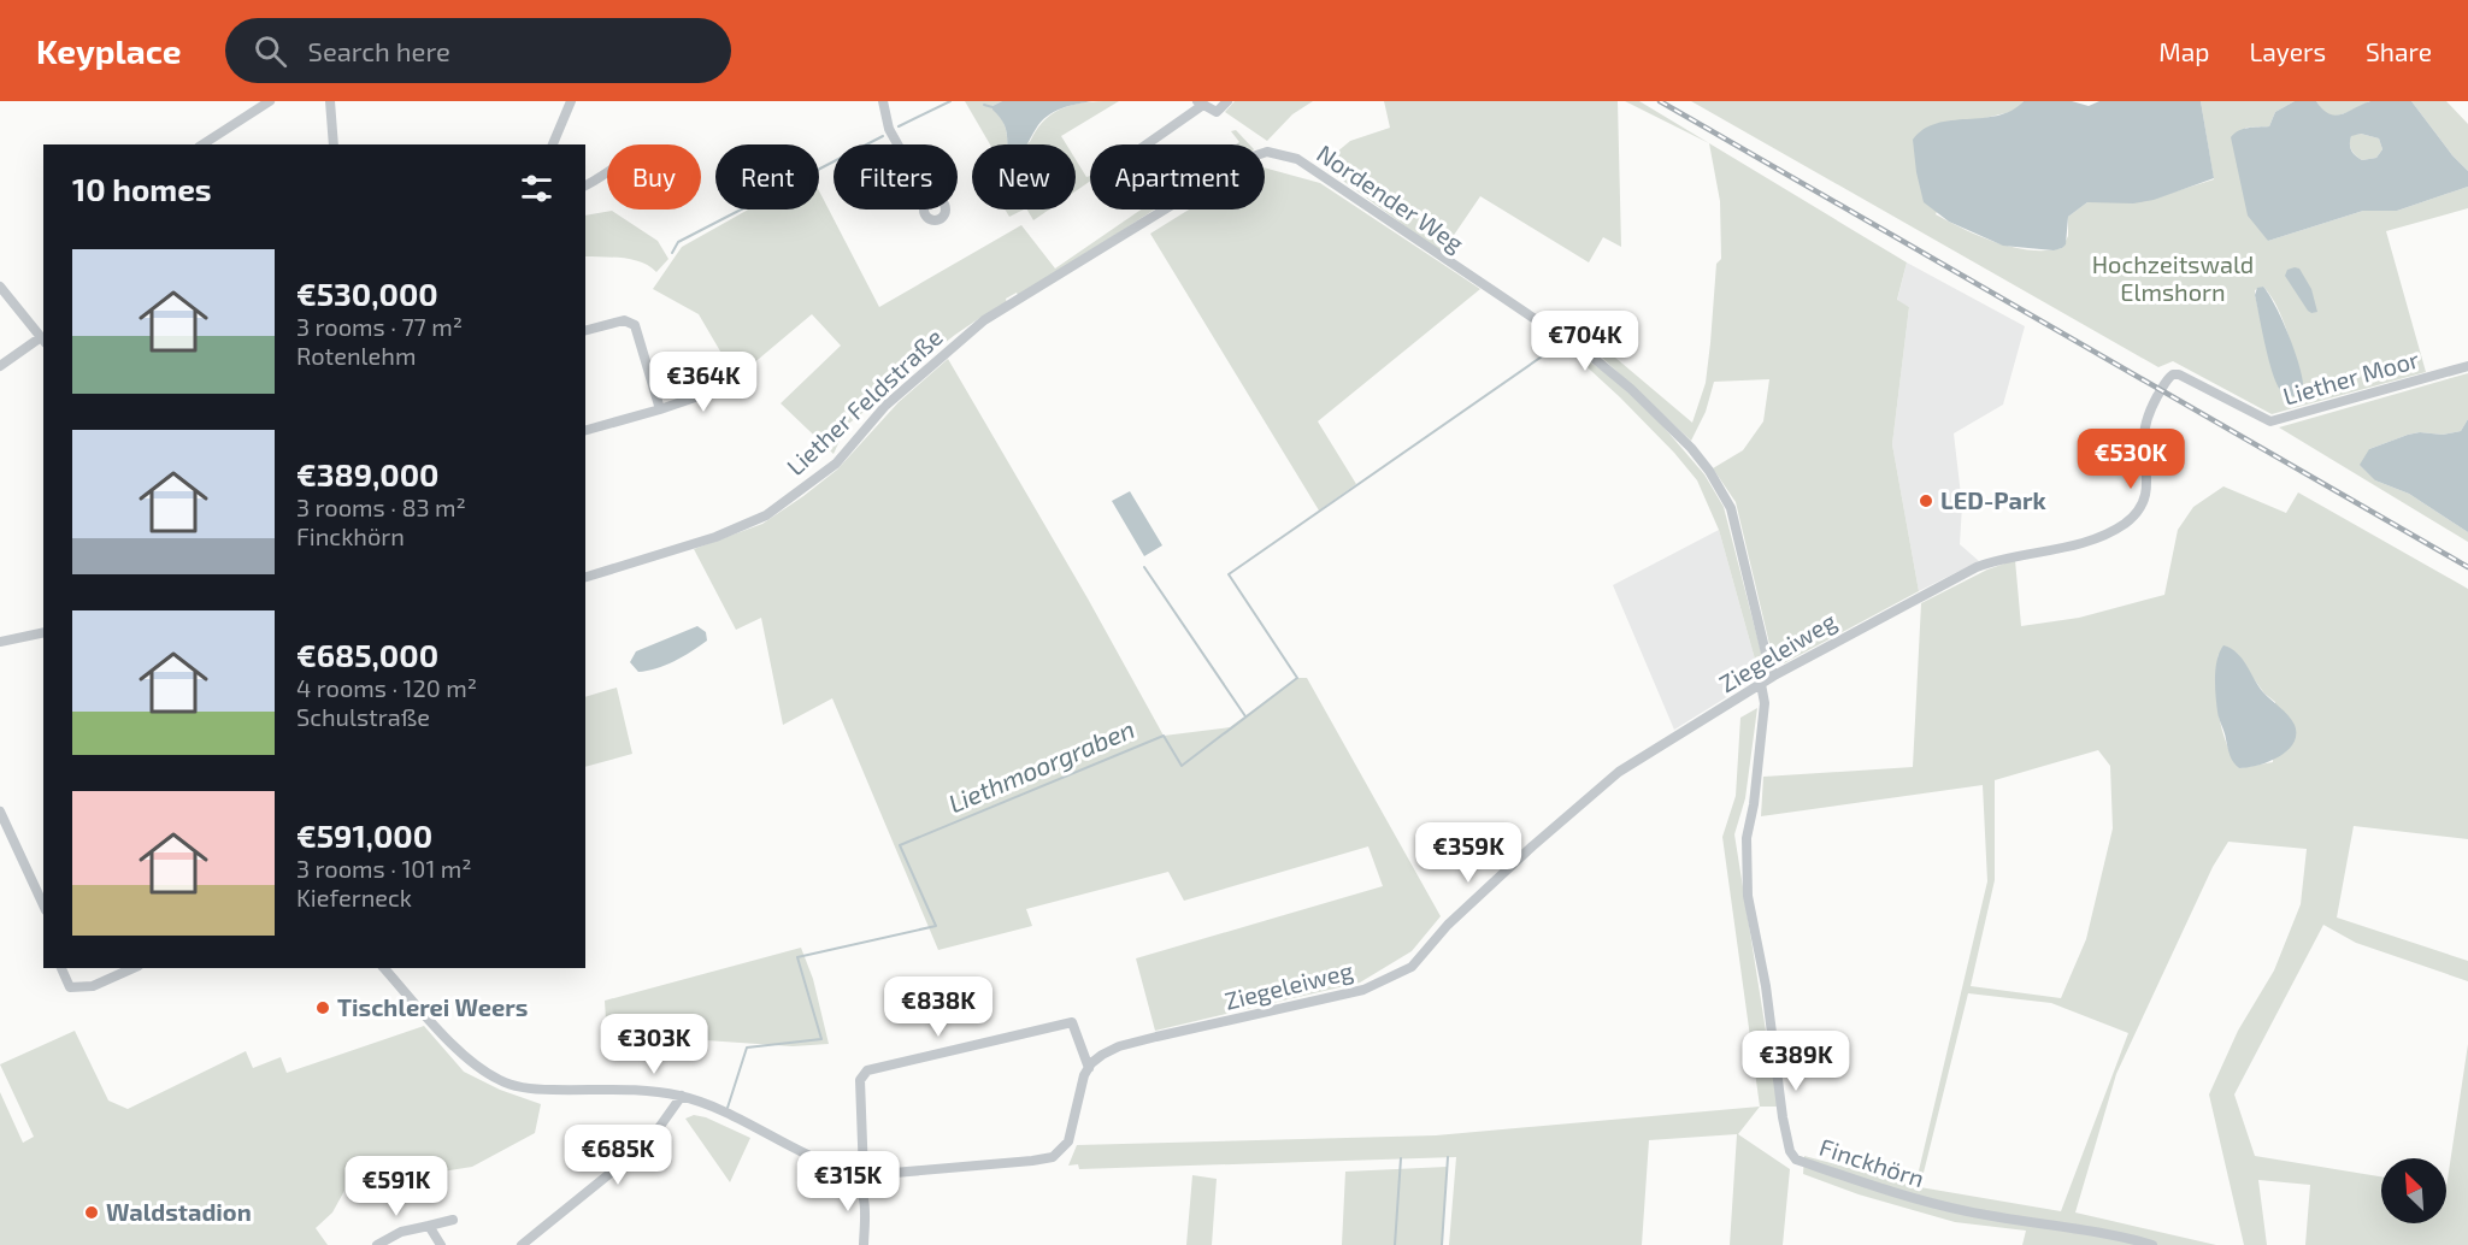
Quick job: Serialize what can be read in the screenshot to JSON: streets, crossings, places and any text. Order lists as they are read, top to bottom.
{
  "streets": {
    "street": [
      "Nordender Weg",
      "Liether Moor",
      "Liether Feldstraße",
      "Ziegeleiweg",
      "Finckhörn"
    ]
  },
  "crossings": [
    ["Nordender Weg", "Liether Feldstraße"],
    ["Nordender Weg", "Ziegeleiweg"],
    ["Liether Moor", "Ziegeleiweg"],
    ["Ziegeleiweg", "Finckhörn"]
  ],
  "water": ["Liethmoorgraben"],
  "parks": ["Hochzeitswald Elmshorn"],
  "places": ["LED-Park", "Tischlerei Weers", "Waldstadion"],
  "north": "top left",
  "page": {
    "header": "Keyplace",
    "search": "Search here",
    "nav": ["Map", "Layers", "Share"],
    "chip": [
      "Buy",
      "Rent",
      "Filters",
      "New",
      "Apartment"
    ],
    "heading": "10 homes",
    "list": [
      {
        "name": "€530,000",
        "note": "3 rooms · 77 m² · Rotenlehm"
      },
      {
        "name": "€389,000",
        "note": "3 rooms · 83 m² · Finckhörn"
      },
      {
        "name": "€685,000",
        "note": "4 rooms · 120 m² · Schulstraße"
      },
      {
        "name": "€591,000",
        "note": "3 rooms · 101 m² · Kieferneck"
      }
    ],
    "price": [
      "€704K",
      "€364K",
      "€530K",
      "€359K",
      "€838K",
      "€303K",
      "€389K",
      "€685K",
      "€315K",
      "€591K"
    ]
  }
}
